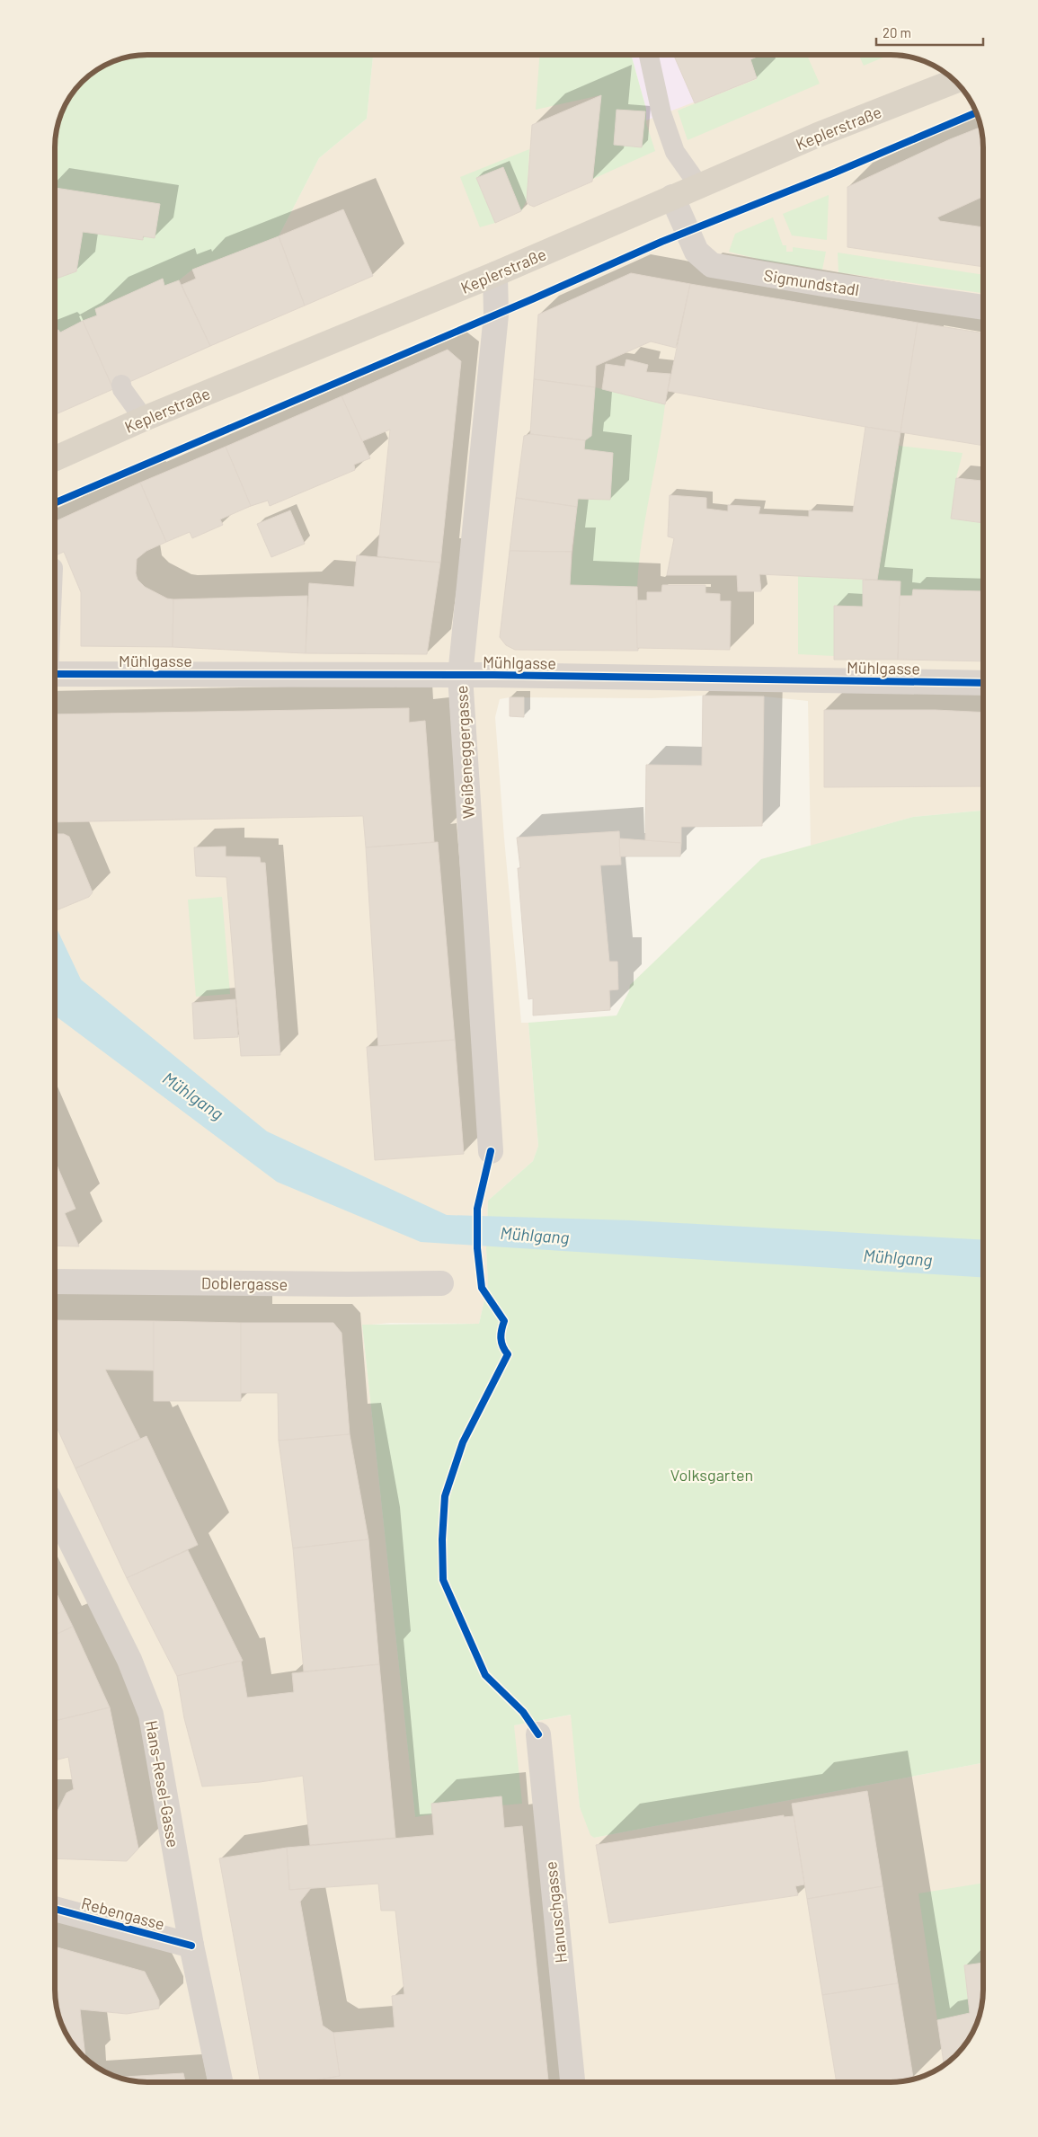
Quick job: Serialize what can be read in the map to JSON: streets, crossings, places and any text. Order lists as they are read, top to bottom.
{
  "streets": {
    "main road": ["Keplerstraße"],
    "street": [
      "Sigmundstadl",
      "Mühlgasse",
      "Weißeneggergasse",
      "Doblergasse",
      "Hans-Resel-Gasse",
      "Hanuschgasse",
      "Rebengasse"
    ]
  },
  "crossings": [
    ["Keplerstraße", "Sigmundstadl"],
    ["Keplerstraße", "Weißeneggergasse"],
    ["Mühlgasse", "Weißeneggergasse"],
    ["Hans-Resel-Gasse", "Rebengasse"]
  ],
  "water": ["Mühlgang"],
  "parks": ["Volksgarten"],
  "scale_bar": "20 m"
}
